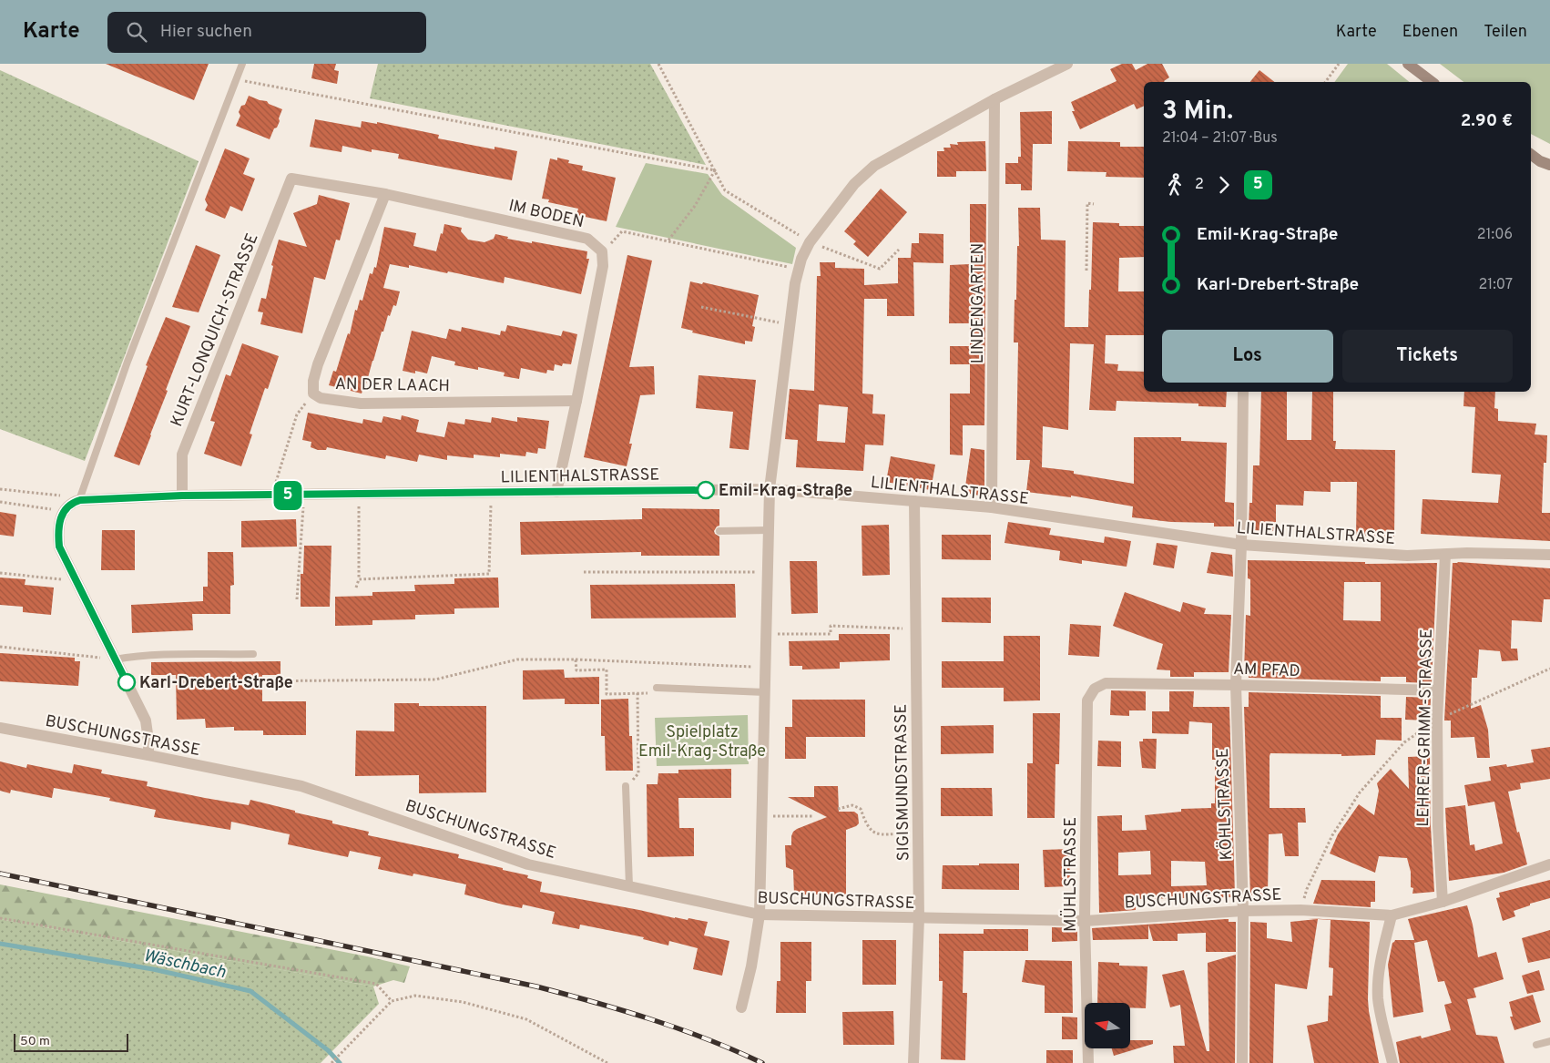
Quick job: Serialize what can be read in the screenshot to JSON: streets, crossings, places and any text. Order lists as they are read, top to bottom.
{
  "streets": {
    "street": [
      "IM BODEN",
      "LINDENGARTEN",
      "KURT-LONQUICH-STRASSE",
      "AN DER LAACH",
      "LILIENTHALSTRASSE",
      "AM PFAD",
      "LEHRER-GRIMM-STRASSE",
      "BUSCHUNGSTRASSE",
      "SIGISMUNDSTRASSE",
      "KÖHLSTRASSE",
      "MÜHLSTRASSE"
    ]
  },
  "crossings": [
    ["IM BODEN", "KURT-LONQUICH-STRASSE"],
    ["IM BODEN", "AN DER LAACH"],
    ["LINDENGARTEN", "LILIENTHALSTRASSE"],
    ["KURT-LONQUICH-STRASSE", "LILIENTHALSTRASSE"],
    ["LILIENTHALSTRASSE", "LEHRER-GRIMM-STRASSE"],
    ["LILIENTHALSTRASSE", "SIGISMUNDSTRASSE"],
    ["LILIENTHALSTRASSE", "KÖHLSTRASSE"],
    ["AM PFAD", "LEHRER-GRIMM-STRASSE"],
    ["AM PFAD", "KÖHLSTRASSE"],
    ["AM PFAD", "MÜHLSTRASSE"],
    ["LEHRER-GRIMM-STRASSE", "BUSCHUNGSTRASSE"],
    ["BUSCHUNGSTRASSE", "SIGISMUNDSTRASSE"],
    ["BUSCHUNGSTRASSE", "KÖHLSTRASSE"],
    ["BUSCHUNGSTRASSE", "MÜHLSTRASSE"]
  ],
  "water": ["Wäschbach"],
  "parks": ["Spielplatz Emil-Krag-Straße"],
  "places": ["Emil-Krag-Straße", "Karl-Drebert-Straße"],
  "lines": ["bus line 5"],
  "scale_bar": "50 m",
  "north": "left",
  "page": {
    "header": "Karte",
    "search": "Hier suchen",
    "nav": ["Karte", "Ebenen", "Teilen"],
    "on_map": "5",
    "heading": ["3 Min.", "21:04 – 21:07 · Bus", "2.90 €"],
    "legs": ["2", "5"],
    "list": [
      {
        "name": "Emil-Krag-Straße",
        "value": "21:06"
      },
      {
        "name": "Karl-Drebert-Straße",
        "value": "21:07"
      }
    ],
    "buttons": ["Los", "Tickets"],
    "scale": "50 m"
  }
}
